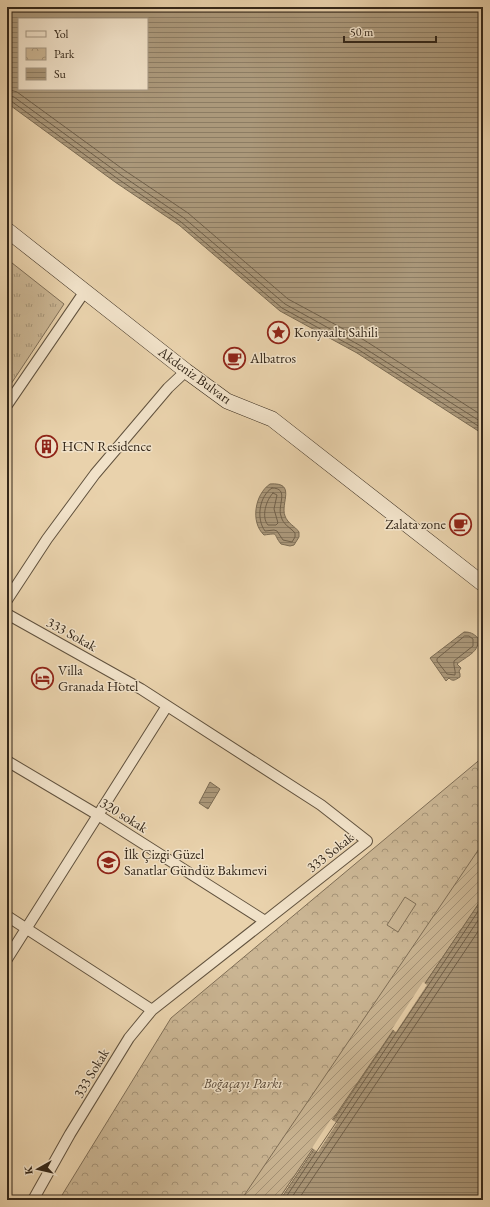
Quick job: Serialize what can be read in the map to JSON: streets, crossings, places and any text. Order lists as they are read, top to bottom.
{
  "streets": {
    "main road": ["Akdeniz Bulvarı"],
    "street": ["333 Sokak", "320 sokak"]
  },
  "crossings": [
    ["333 Sokak", "320 sokak"]
  ],
  "parks": ["Boğaçayı Parkı"],
  "places": {
    "place": ["Konyaaltı Sahili"],
    "cafe": ["Albatros", "Zalata zone"],
    "building": ["HCN Residence"],
    "hotel": ["Villa Granada Hotel"],
    "school or university": ["İlk Çizgi Güzel Sanatlar Gündüz Bakımevi"]
  },
  "legend": ["Yol", "Park", "Su"],
  "scale_bar": "50 m",
  "north": "left"
}
